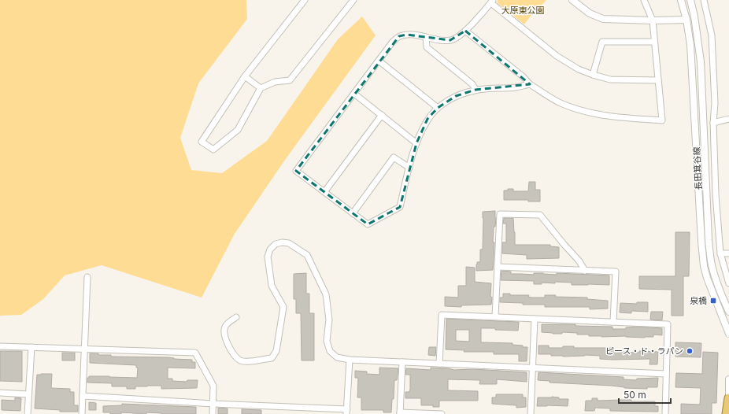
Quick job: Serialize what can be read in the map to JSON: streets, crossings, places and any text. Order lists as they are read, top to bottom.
{
  "streets": {
    "street": ["長田箕谷線"]
  },
  "parks": ["大原東公園"],
  "places": {
    "transit": ["泉橋"],
    "other": ["ピース・ド・ラパン"]
  },
  "scale_bar": "50 m"
}
